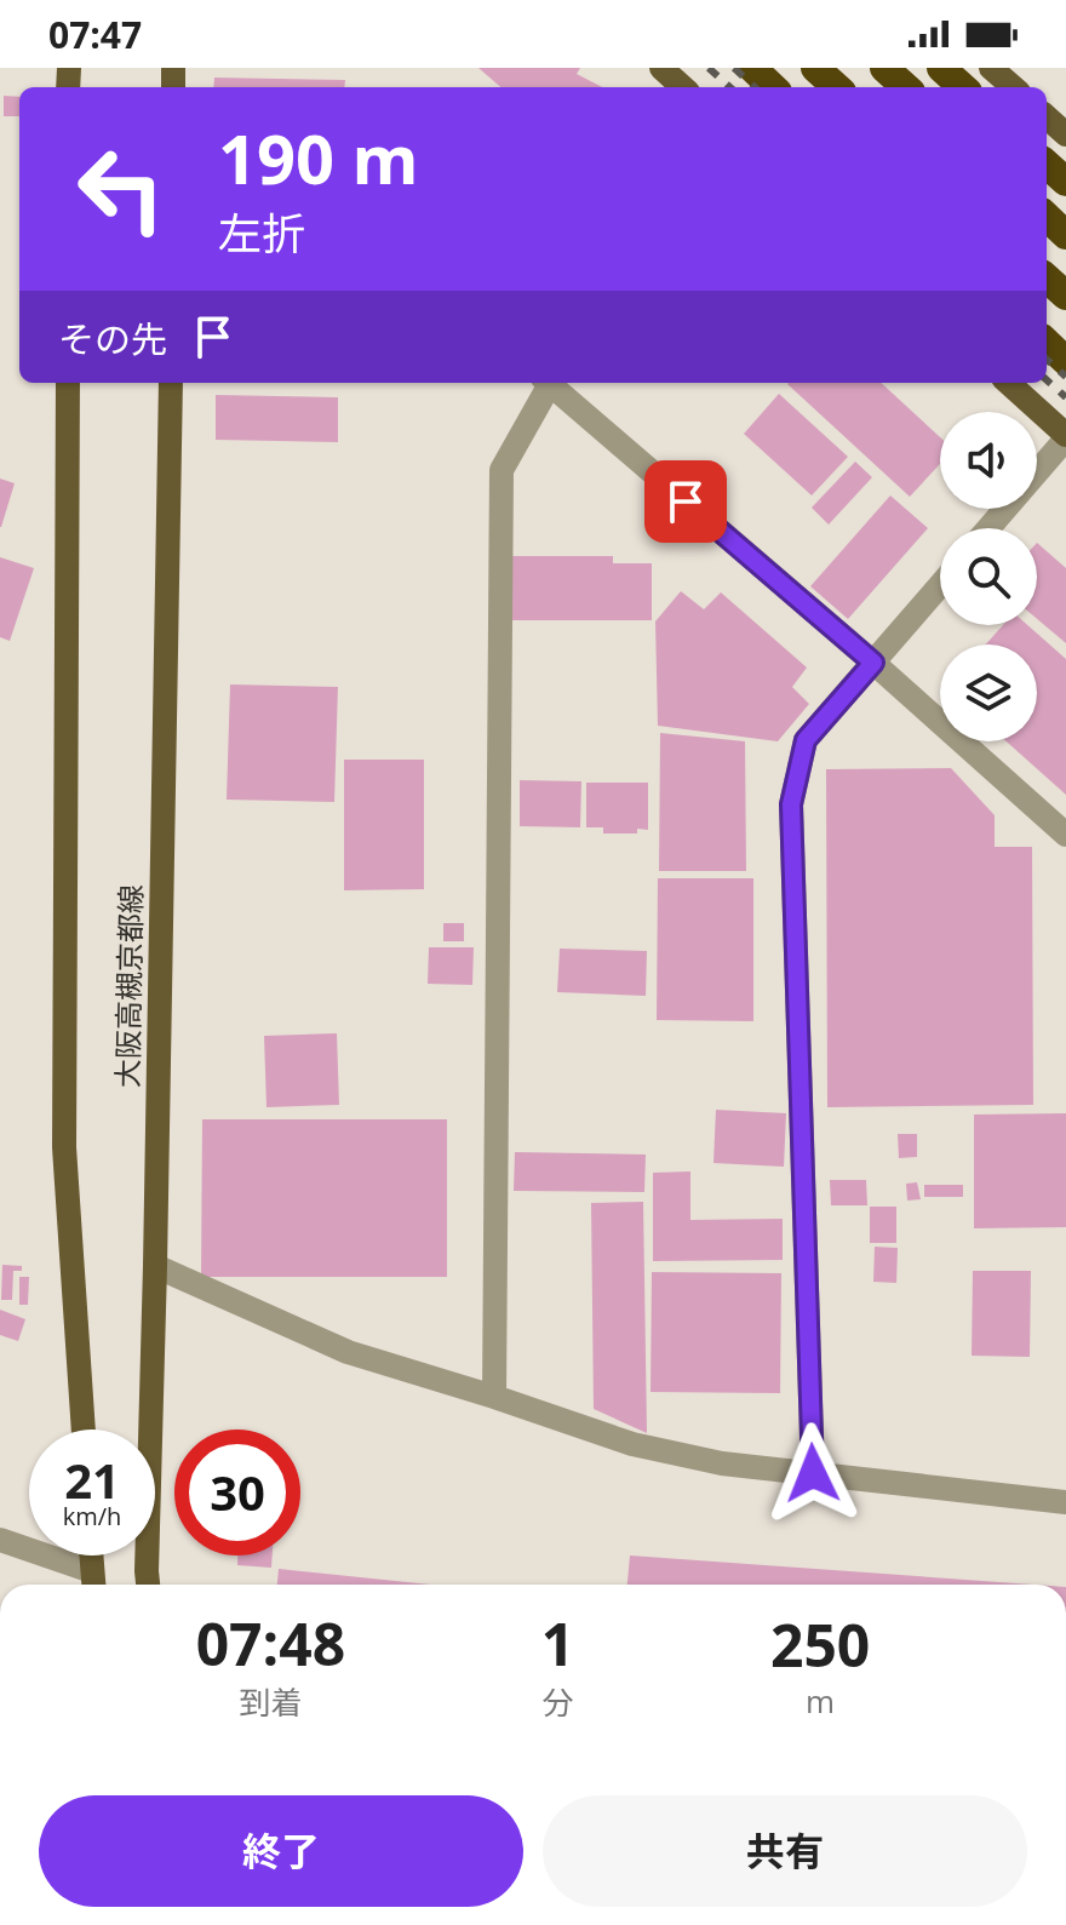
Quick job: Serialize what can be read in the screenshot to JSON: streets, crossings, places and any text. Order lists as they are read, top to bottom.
{
  "streets": {
    "main road": ["大阪高槻京都線"]
  },
  "page": {
    "status": "07:47",
    "turn": ["190 m", "左折"],
    "then": "その先",
    "speed": "21 km/h",
    "limit": "30",
    "eta": [
      "07:48",
      "到着",
      "1",
      "分",
      "250",
      "m"
    ],
    "buttons": ["終了", "共有"]
  }
}
